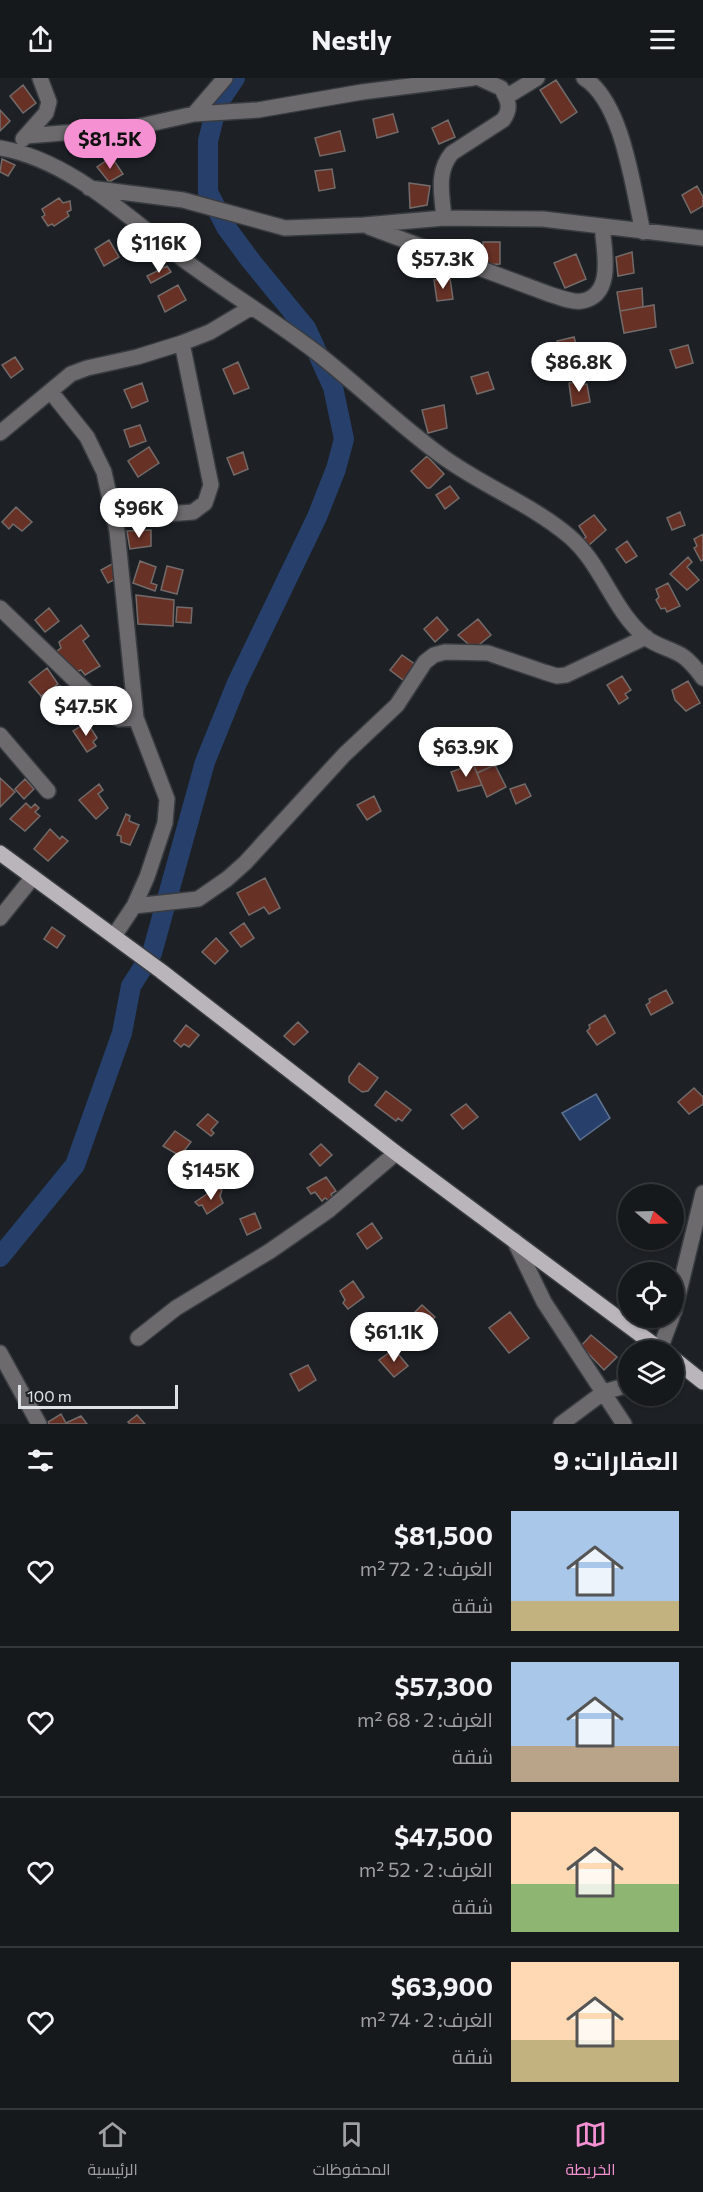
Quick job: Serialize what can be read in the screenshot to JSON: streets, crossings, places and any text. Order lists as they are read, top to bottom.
{
  "scale_bar": "100 m",
  "north": "right",
  "page": {
    "header": "Nestly",
    "price": [
      "$81.5K",
      "$116K",
      "$57.3K",
      "$86.8K",
      "$96K",
      "$47.5K",
      "$63.9K",
      "$145K",
      "$61.1K"
    ],
    "scale": "100 m",
    "heading": "العقارات: 9",
    "list": [
      {
        "name": "$81,500",
        "note": "الغرف: 2 · 72 m² · شقة"
      },
      {
        "name": "$57,300",
        "note": "الغرف: 2 · 68 m² · شقة"
      },
      {
        "name": "$47,500",
        "note": "الغرف: 2 · 52 m² · شقة"
      },
      {
        "name": "$63,900",
        "note": "الغرف: 2 · 74 m² · شقة"
      }
    ],
    "tabs": ["الخريطة", "المحفوظات", "الرئيسية"]
  }
}
